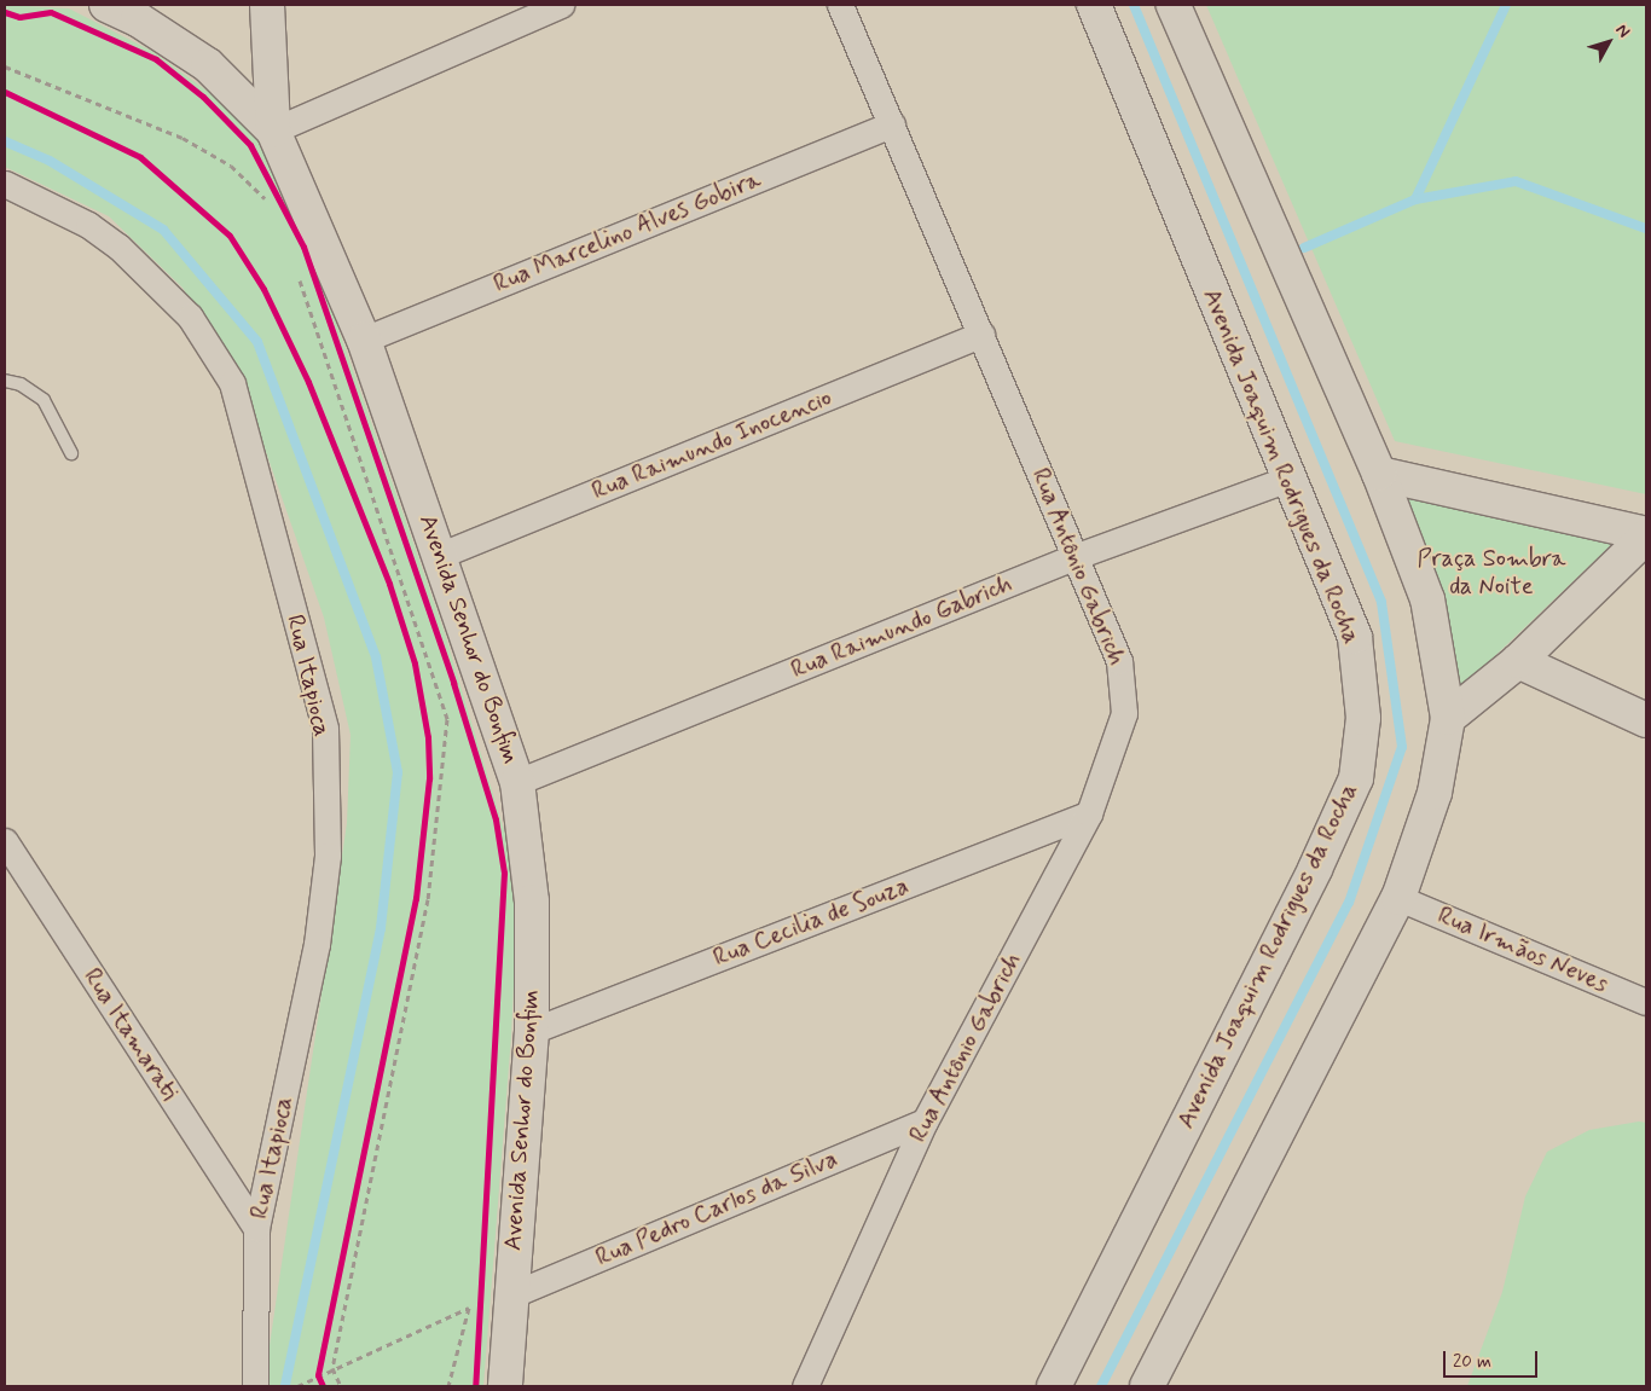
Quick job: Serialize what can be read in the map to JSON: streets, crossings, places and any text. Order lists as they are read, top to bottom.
{
  "streets": {
    "street": [
      "Rua Marcelino Alves Gobira",
      "Rua Raimundo Inocencio",
      "Avenida Joaquim Rodrigues da Rocha",
      "Rua Antônio Gabrich",
      "Rua Raimundo Gabrich",
      "Avenida Senhor do Bonfim",
      "Rua Itapioca",
      "Rua Cecilia de Souza",
      "Rua Irmãos Neves",
      "Rua Itamarati",
      "Rua Pedro Carlos da Silva"
    ]
  },
  "crossings": [
    ["Rua Marcelino Alves Gobira", "Rua Antônio Gabrich"],
    ["Rua Marcelino Alves Gobira", "Avenida Senhor do Bonfim"],
    ["Rua Raimundo Inocencio", "Rua Antônio Gabrich"],
    ["Rua Raimundo Inocencio", "Avenida Senhor do Bonfim"],
    ["Avenida Joaquim Rodrigues da Rocha", "Rua Raimundo Gabrich"],
    ["Rua Antônio Gabrich", "Rua Raimundo Gabrich"],
    ["Rua Antônio Gabrich", "Rua Cecilia de Souza"],
    ["Rua Antônio Gabrich", "Rua Pedro Carlos da Silva"],
    ["Rua Raimundo Gabrich", "Avenida Senhor do Bonfim"],
    ["Avenida Senhor do Bonfim", "Rua Cecilia de Souza"],
    ["Avenida Senhor do Bonfim", "Rua Pedro Carlos da Silva"],
    ["Rua Itapioca", "Rua Itamarati"]
  ],
  "parks": ["Praça Sombra da Noite"],
  "scale_bar": "20 m",
  "north": "top right"
}
